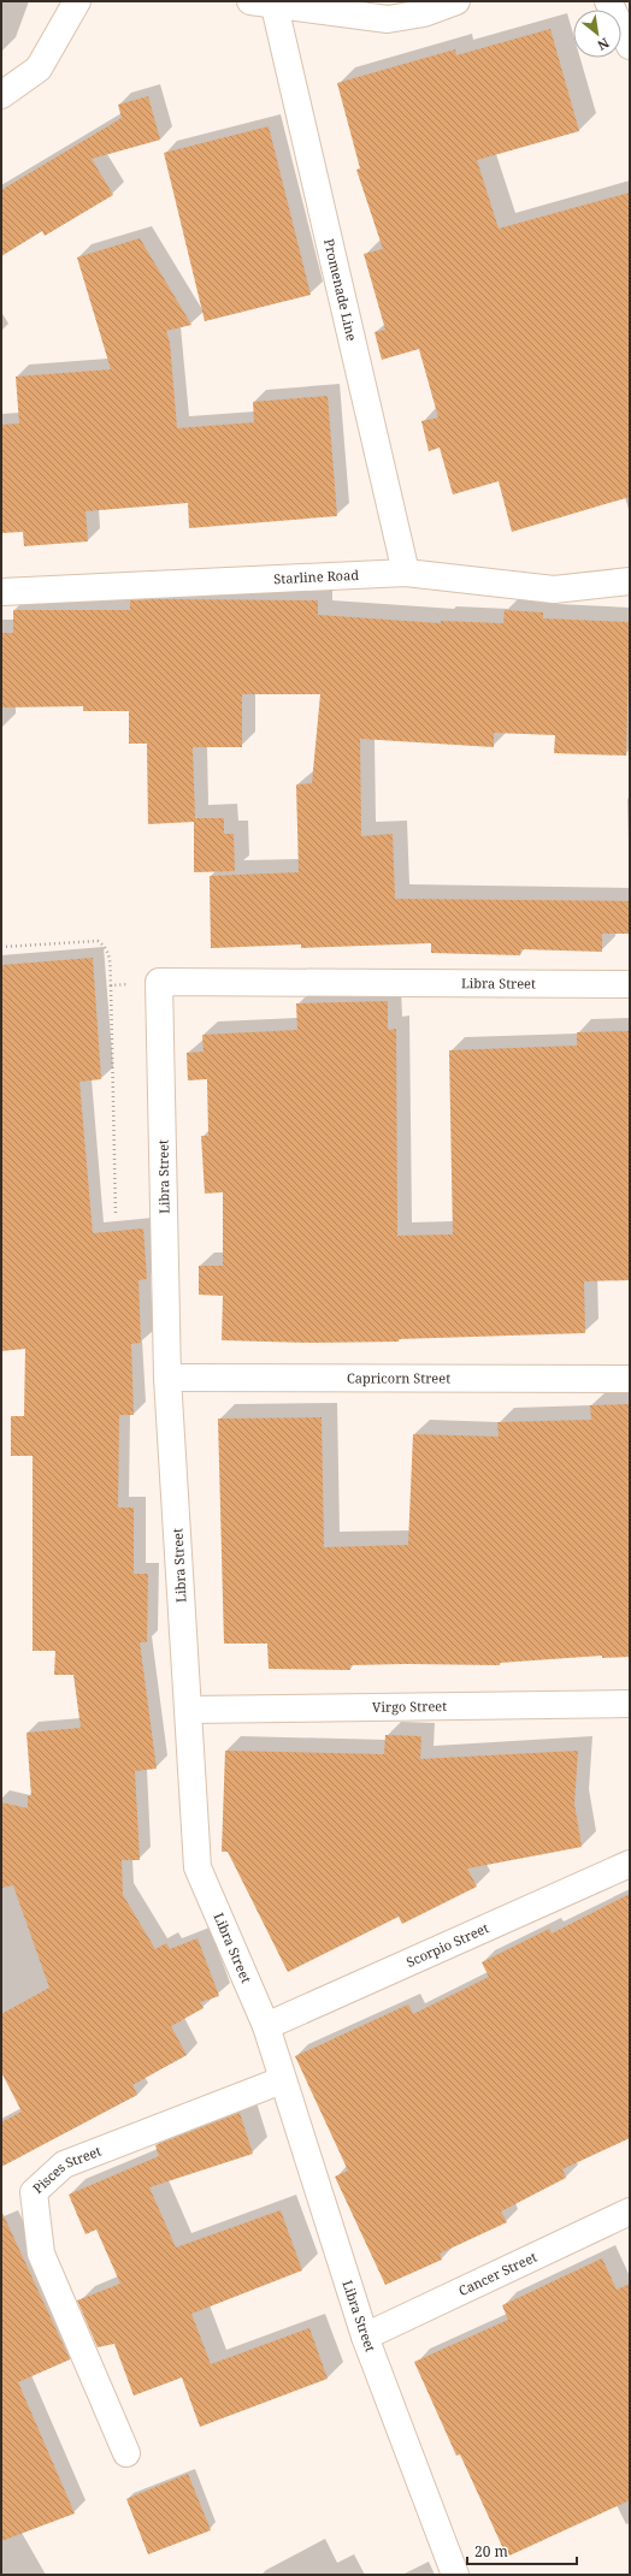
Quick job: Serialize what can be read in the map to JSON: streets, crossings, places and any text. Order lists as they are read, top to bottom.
{
  "streets": {
    "street": [
      "Promenade Line",
      "Starline Road",
      "Libra Street",
      "Capricorn Street",
      "Virgo Street",
      "Scorpio Street",
      "Pisces Street",
      "Cancer Street"
    ]
  },
  "crossings": [
    ["Promenade Line", "Starline Road"],
    ["Libra Street", "Capricorn Street"],
    ["Libra Street", "Virgo Street"],
    ["Libra Street", "Scorpio Street"],
    ["Libra Street", "Pisces Street"],
    ["Libra Street", "Cancer Street"]
  ],
  "scale_bar": "20 m",
  "north": "bottom right"
}
